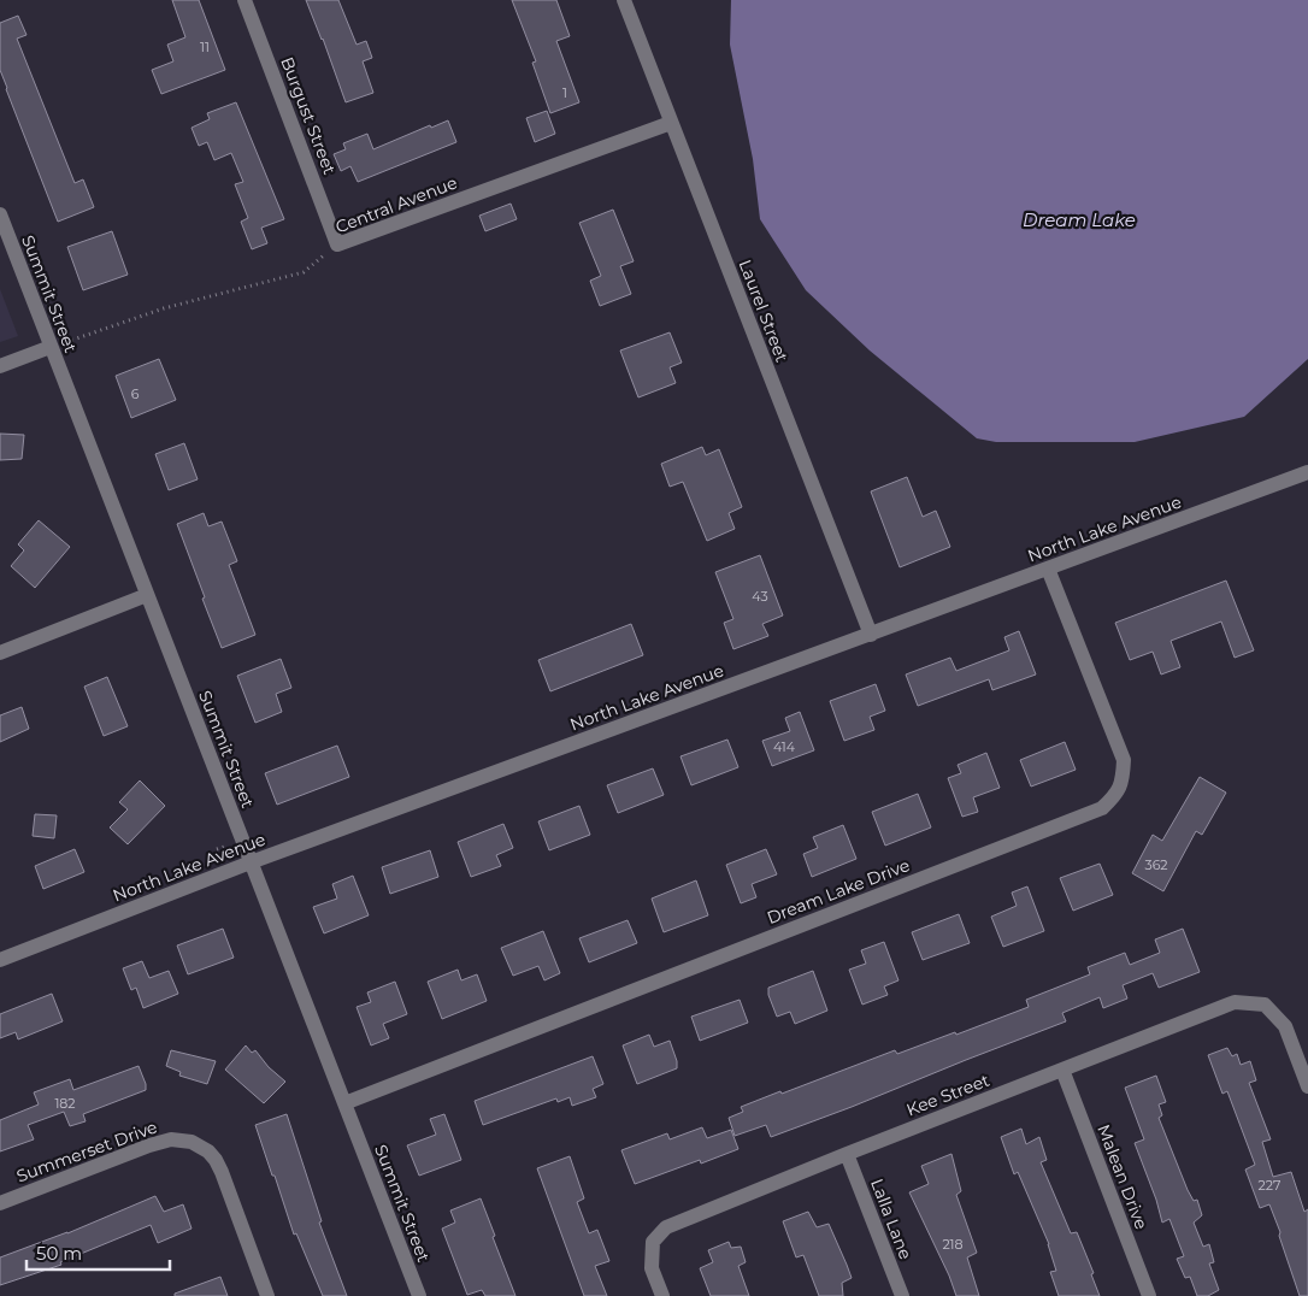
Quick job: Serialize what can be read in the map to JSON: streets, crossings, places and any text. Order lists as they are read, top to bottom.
{
  "streets": {
    "street": [
      "Burgust Street",
      "Central Avenue",
      "Summit Street",
      "Laurel Street",
      "North Lake Avenue",
      "Dream Lake Drive",
      "Kee Street",
      "Summerset Drive",
      "Malean Drive",
      "Lalla Lane"
    ]
  },
  "crossings": [
    ["Burgust Street", "Central Avenue"],
    ["Central Avenue", "Summit Street"],
    ["Central Avenue", "Laurel Street"],
    ["Summit Street", "North Lake Avenue"],
    ["Summit Street", "Dream Lake Drive"],
    ["Laurel Street", "North Lake Avenue"],
    ["North Lake Avenue", "Dream Lake Drive"],
    ["Kee Street", "Malean Drive"],
    ["Kee Street", "Lalla Lane"]
  ],
  "water": ["Dream Lake"],
  "house_numbers": [
    "11",
    "1",
    "6",
    "43",
    "414",
    "362",
    "182",
    "227",
    "218"
  ],
  "scale_bar": "50 m"
}
